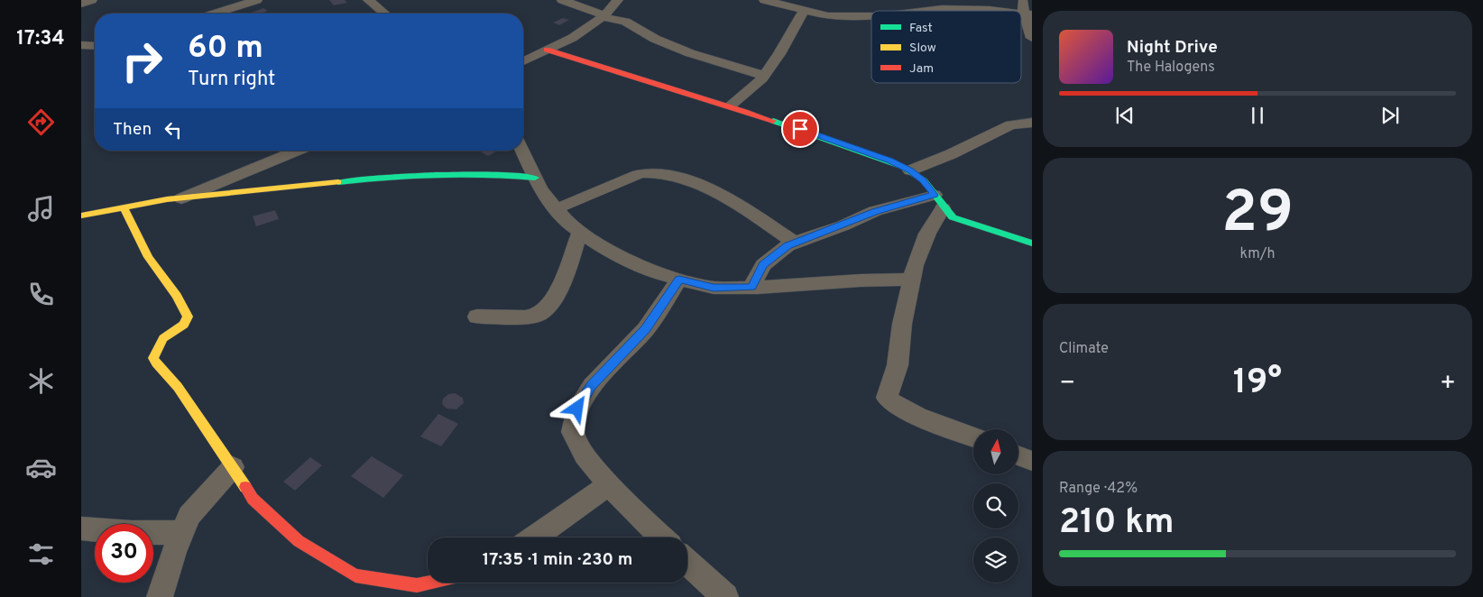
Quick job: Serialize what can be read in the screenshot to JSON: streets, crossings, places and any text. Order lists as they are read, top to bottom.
{
  "legend": ["Fast", "Slow", "Jam"],
  "north": "top",
  "page": {
    "tabs": "17:34",
    "turn": ["60 m", "Turn right"],
    "song": ["Night Drive", "The Halogens"],
    "then": "Then",
    "tile": [
      ["29", "km/h"],
      "Climate",
      ["Range · 42%", "210 km"]
    ],
    "heat": ["−", "19°", "+"],
    "limit": "30",
    "trip": "17:35 · 1 min · 230 m"
  }
}
